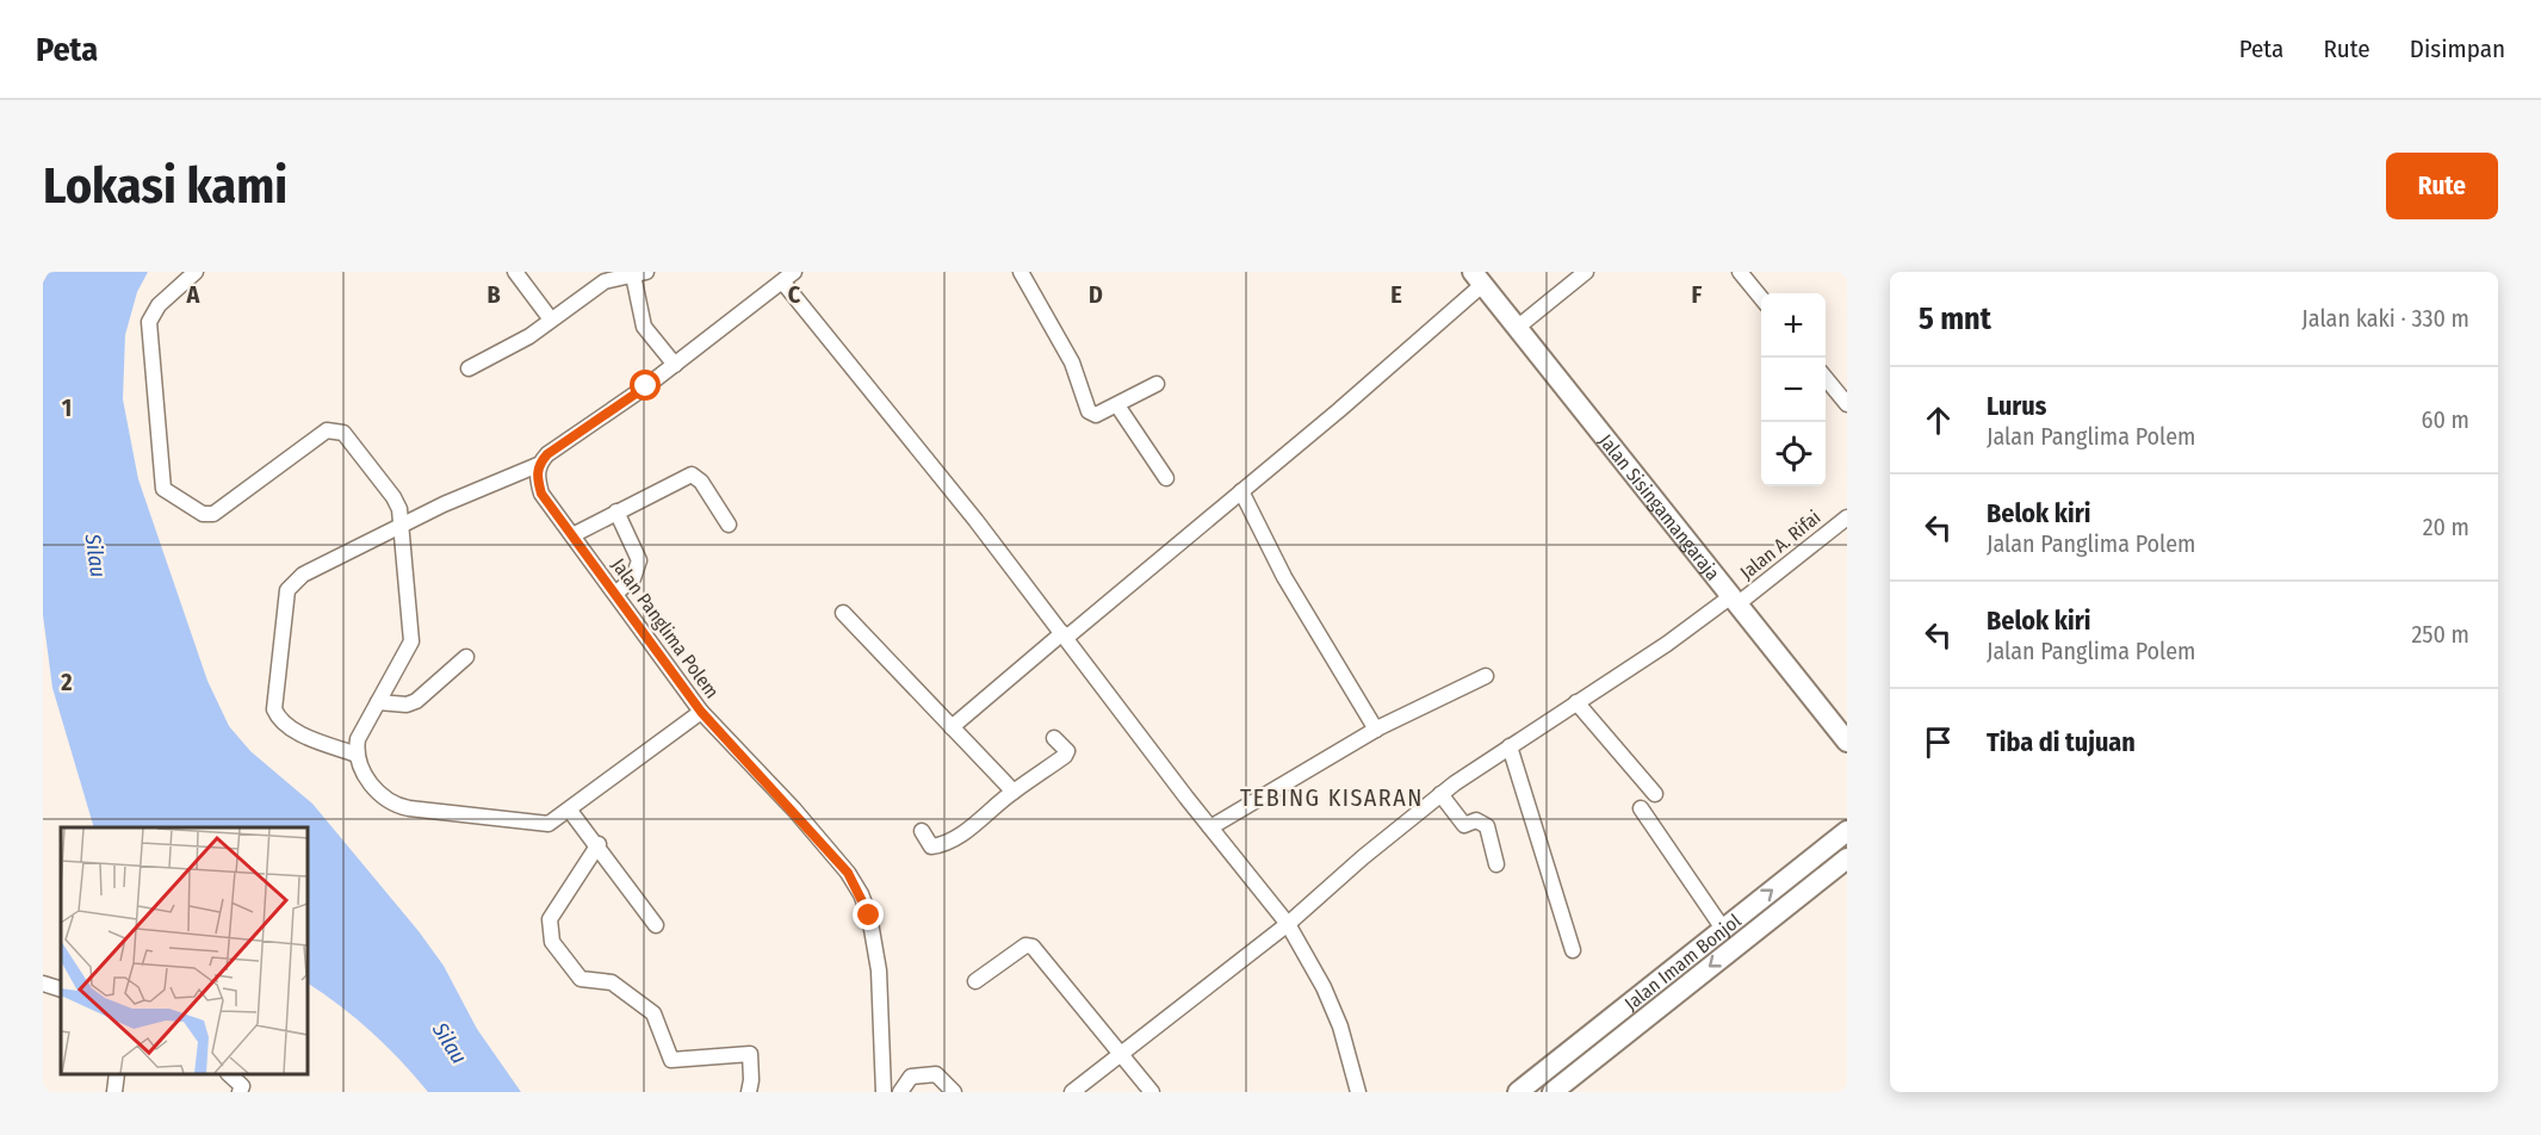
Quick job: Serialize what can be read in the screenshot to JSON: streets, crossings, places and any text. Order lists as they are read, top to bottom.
{
  "streets": {
    "main road": ["Jalan Sisingamangaraja", "Jalan Imam Bonjol"],
    "street": ["Jalan A. Rifai", "Jalan Panglima Polem"]
  },
  "crossings": [
    ["Jalan Sisingamangaraja", "Jalan A. Rifai"]
  ],
  "districts": ["TEBING KISARAN"],
  "water": ["Silau"],
  "page": {
    "header": "Peta",
    "nav": ["Peta", "Rute", "Disimpan"],
    "buttons": "Rute",
    "title": "Lokasi kami",
    "heading": ["5 mnt", "Jalan kaki · 330 m"],
    "map_buttons": ["+", "−"],
    "list": [
      ["Lurus", "Jalan Panglima Polem", "60 m"],
      ["Belok kiri", "Jalan Panglima Polem", "20 m"],
      ["Belok kiri", "Jalan Panglima Polem", "250 m"],
      "Tiba di tujuan"
    ]
  },
  "grid": {
    "columns": [
      "A",
      "B",
      "C",
      "D",
      "E",
      "F"
    ],
    "rows": ["1", "2"]
  }
}
